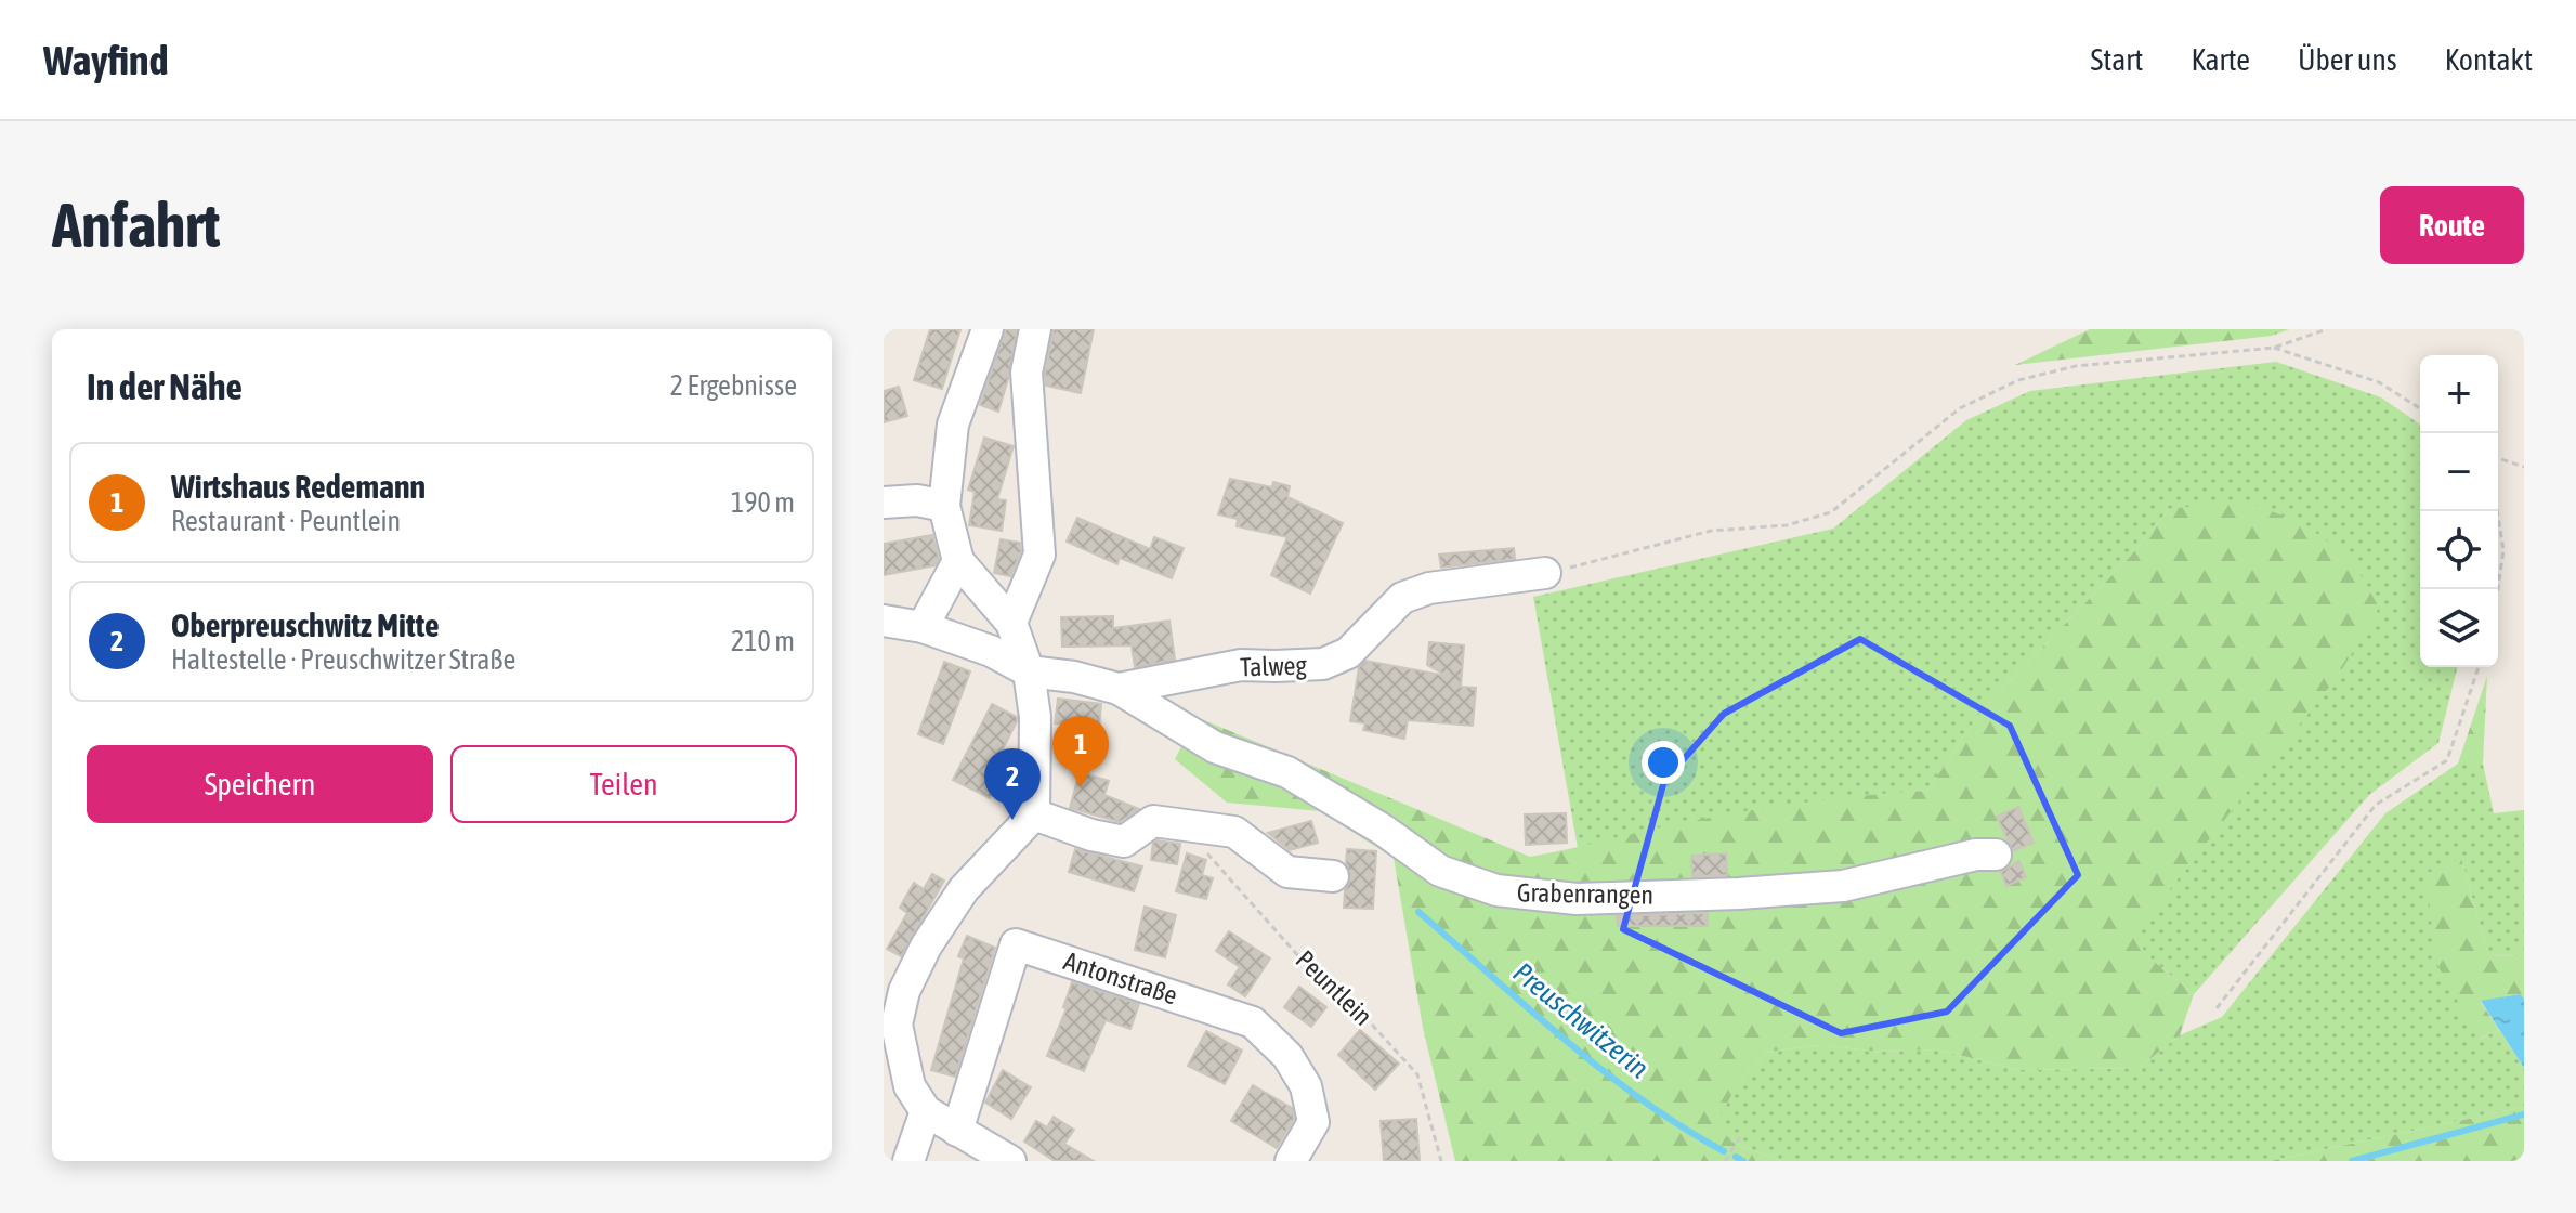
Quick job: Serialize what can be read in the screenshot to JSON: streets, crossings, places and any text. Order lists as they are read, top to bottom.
{
  "streets": {
    "street": ["Talweg", "Grabenrangen", "Antonstraße"],
    "path": ["Peuntlein"]
  },
  "crossings": [
    ["Talweg", "Grabenrangen"]
  ],
  "water": ["Preuschwitzerin"],
  "page": {
    "header": "Wayfind",
    "nav": [
      "Start",
      "Karte",
      "Über uns",
      "Kontakt"
    ],
    "buttons": [
      "Route",
      ["Speichern", "Teilen"]
    ],
    "title": "Anfahrt",
    "heading": ["In der Nähe", "2 Ergebnisse"],
    "map_buttons": ["+", "−"],
    "list": [
      {
        "mark": "1",
        "name": "Wirtshaus Redemann",
        "note": "Restaurant · Peuntlein",
        "value": "190 m"
      },
      {
        "mark": "2",
        "name": "Oberpreuschwitz Mitte",
        "note": "Haltestelle · Preuschwitzer Straße",
        "value": "210 m"
      }
    ],
    "pins": ["1", "2"]
  }
}
